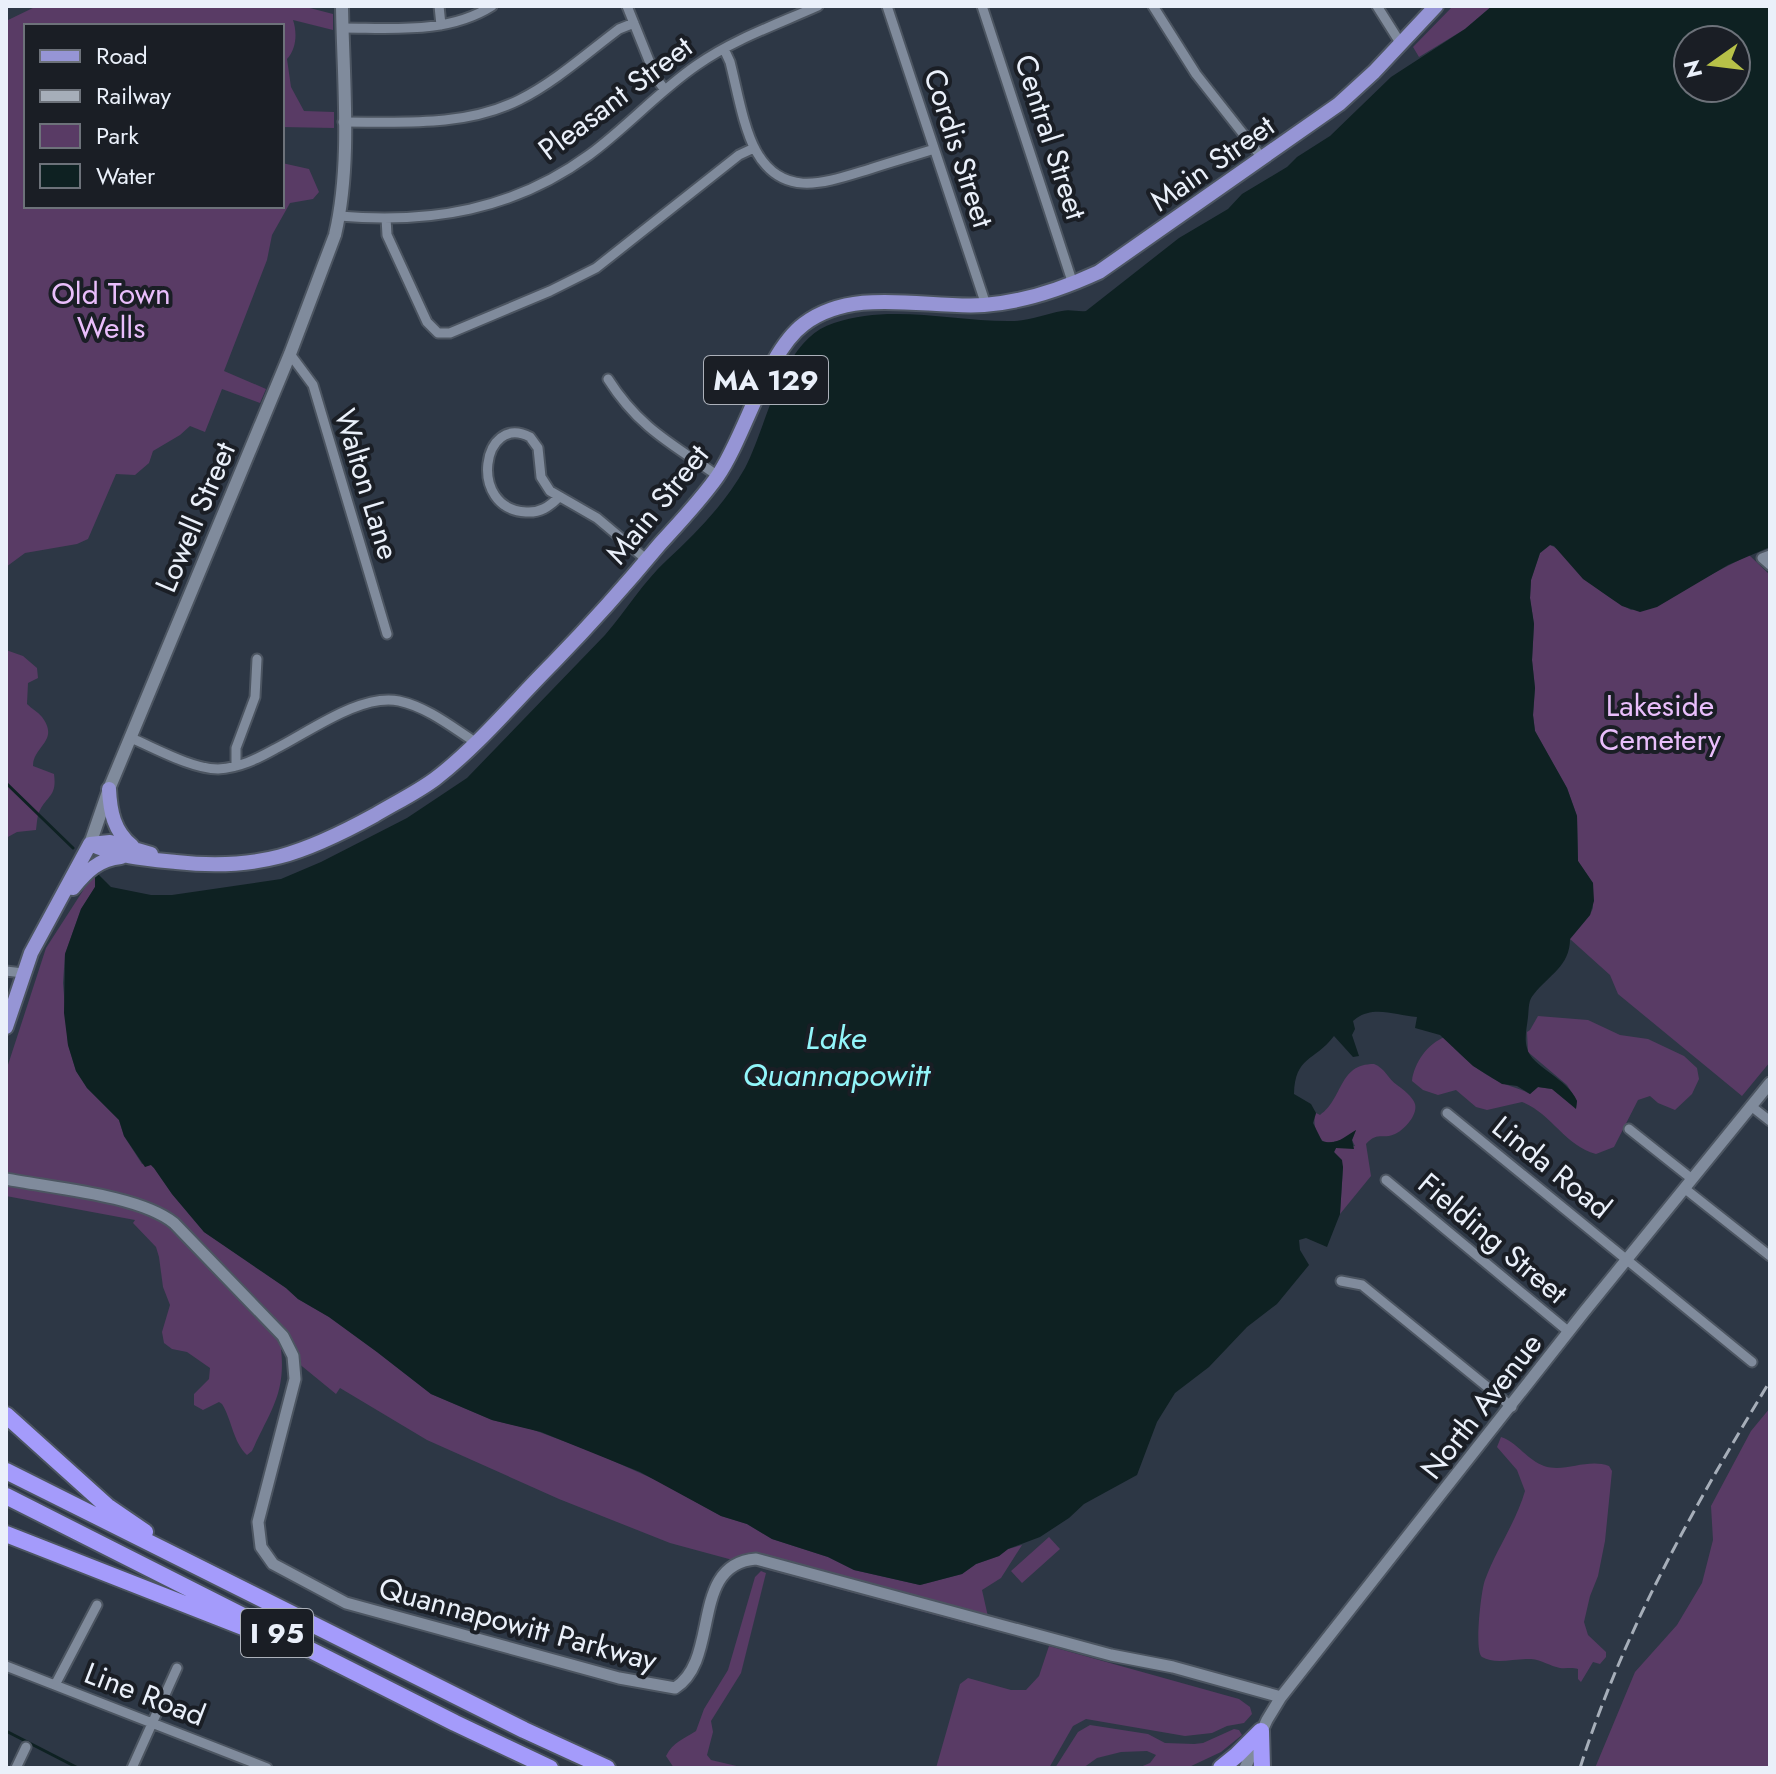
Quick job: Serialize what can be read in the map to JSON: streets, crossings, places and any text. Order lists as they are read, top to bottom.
{
  "streets": {
    "highway": ["I 95"],
    "main road": ["Main Street", "MA 129", "Lowell Street"],
    "street": [
      "Pleasant Street",
      "Central Street",
      "Cordis Street",
      "Walton Lane",
      "Linda Road",
      "Fielding Street",
      "North Avenue",
      "Quannapowitt Parkway",
      "Line Road"
    ]
  },
  "crossings": [
    ["Pleasant Street", "Lowell Street"],
    ["Central Street", "Main Street"],
    ["Cordis Street", "Main Street"],
    ["Main Street", "Lowell Street"],
    ["Walton Lane", "Lowell Street"],
    ["Linda Road", "North Avenue"],
    ["Fielding Street", "North Avenue"],
    ["North Avenue", "Quannapowitt Parkway"]
  ],
  "water": ["Lake Quannapowitt"],
  "parks": ["Old Town Wells", "Lakeside Cemetery"],
  "legend": [
    "Road",
    "Railway",
    "Park",
    "Water"
  ],
  "north": "left"
}
